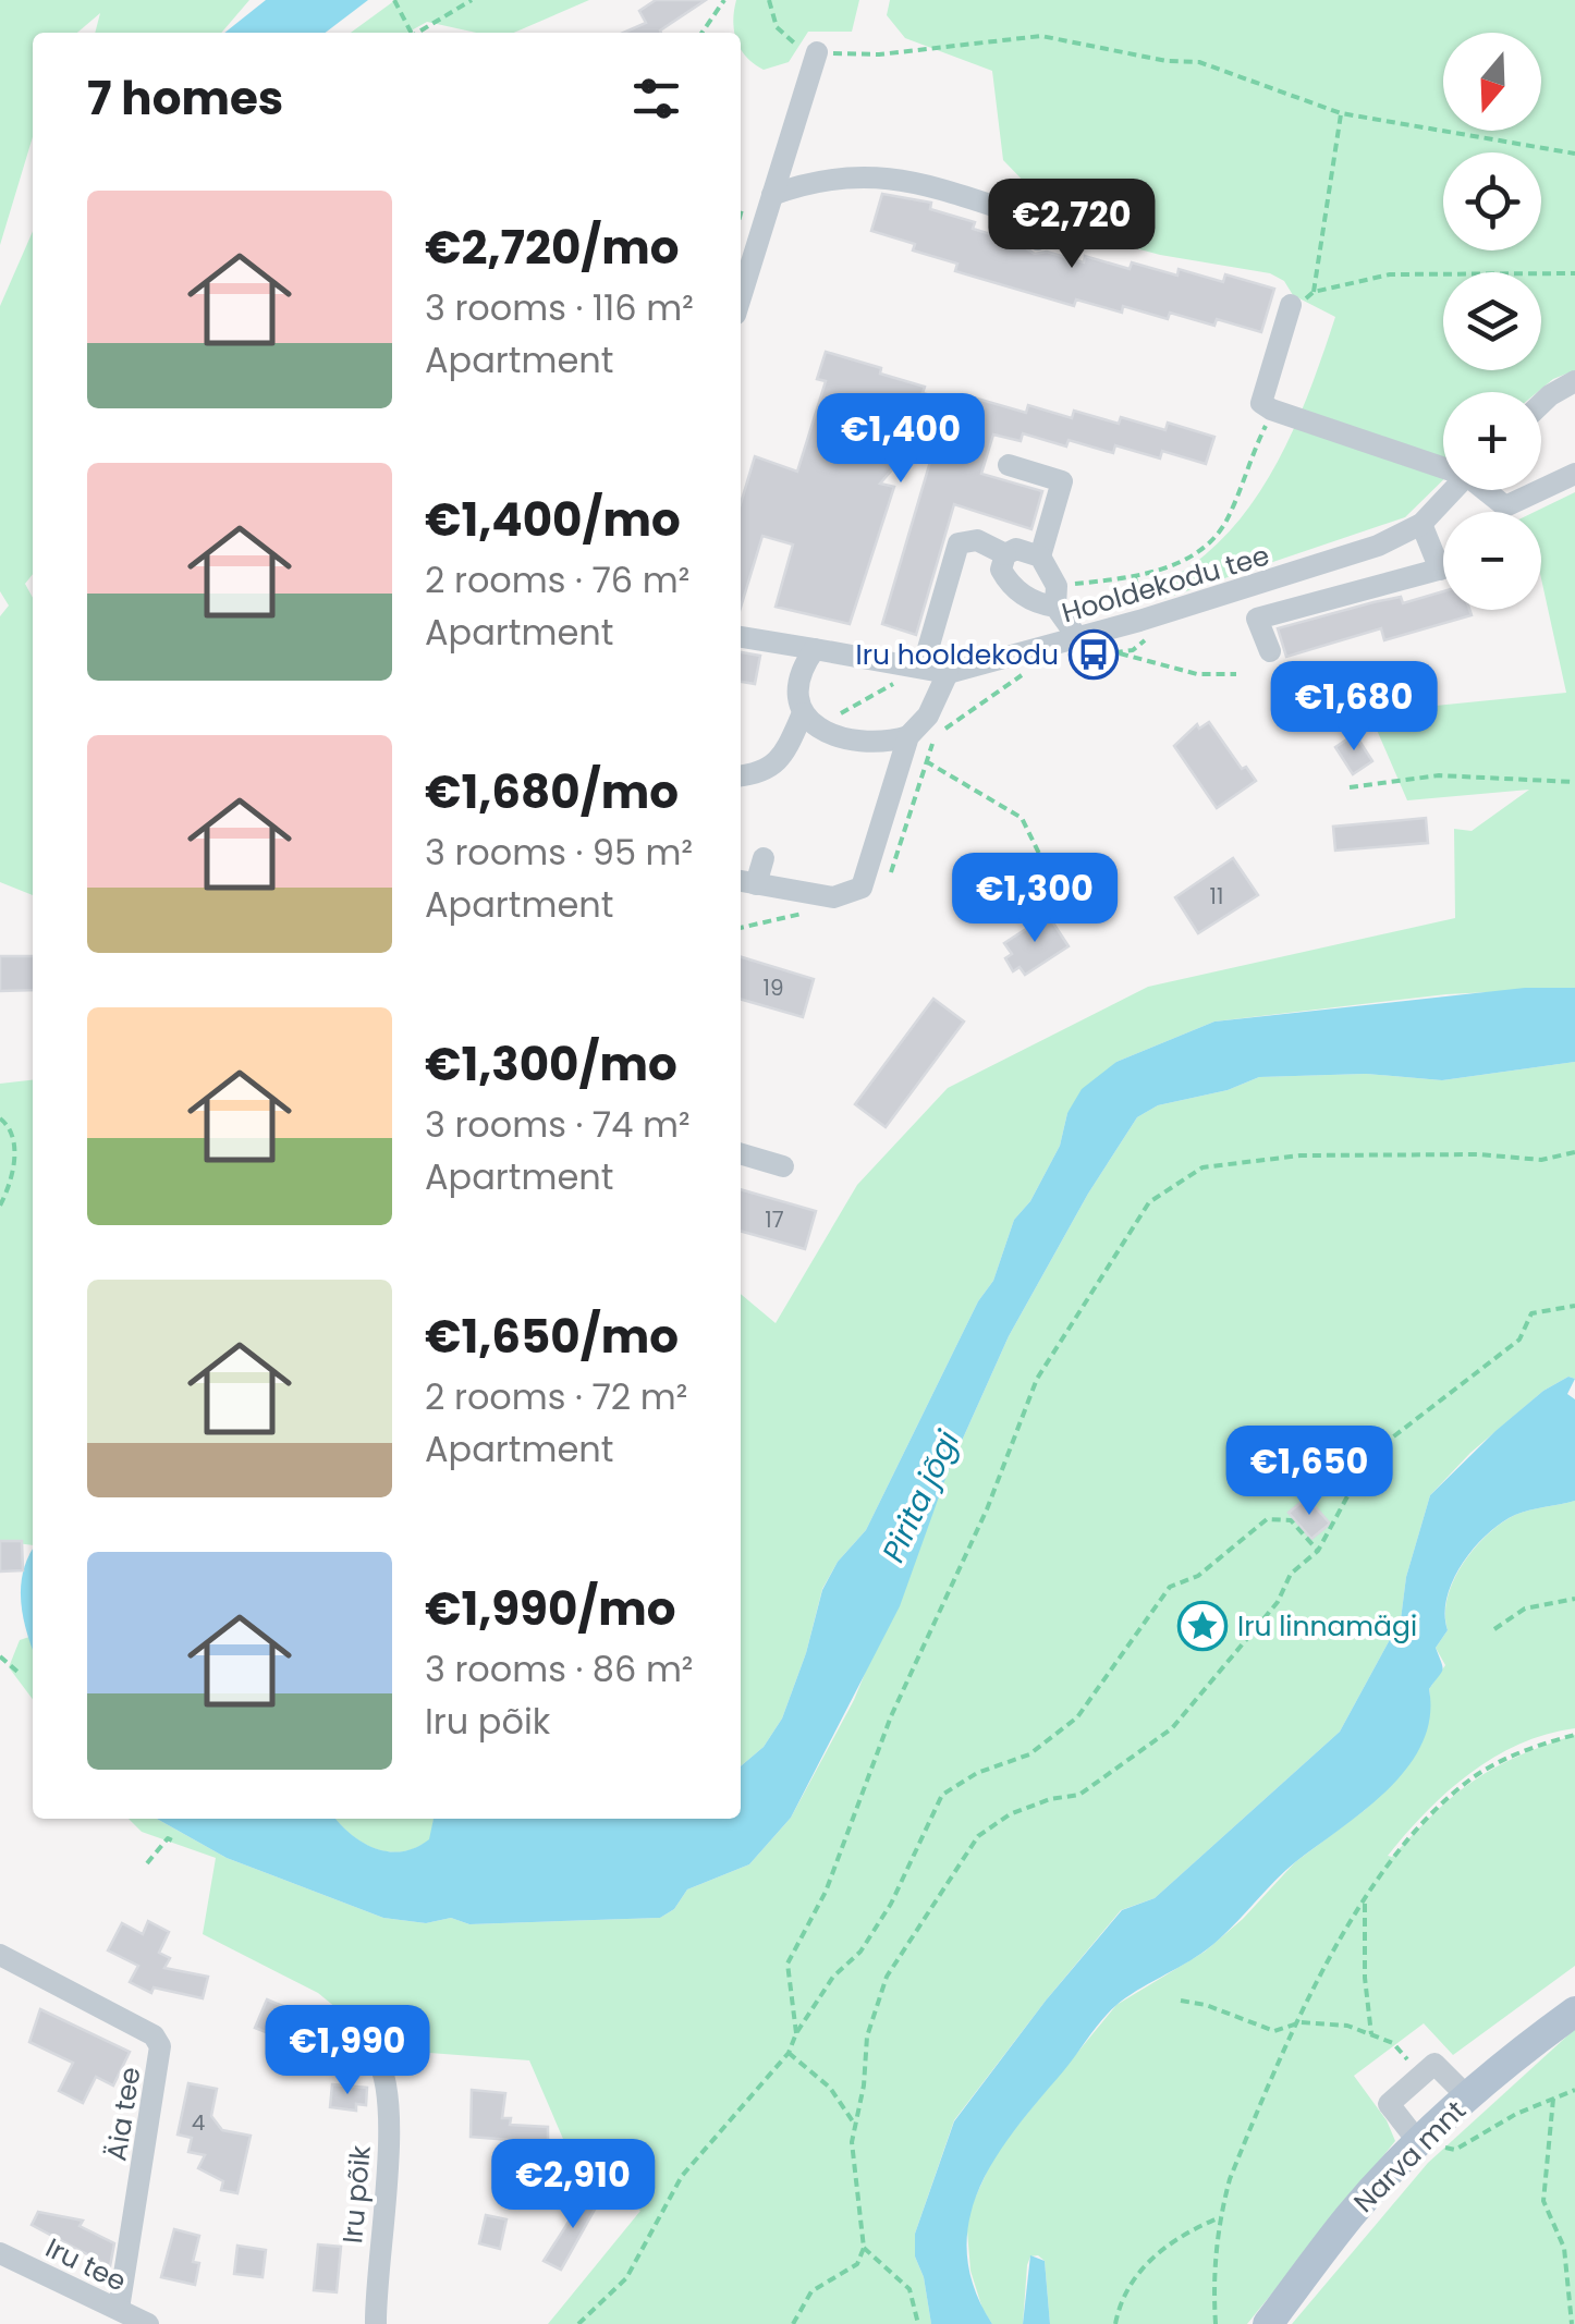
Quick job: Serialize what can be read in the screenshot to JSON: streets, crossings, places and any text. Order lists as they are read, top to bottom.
{
  "streets": {
    "main road": ["Narva mnt"],
    "street": [
      "Hooldekodu tee",
      "Äia tee",
      "Iru põik",
      "Iru tee"
    ]
  },
  "crossings": [
    ["Äia tee", "Iru tee"]
  ],
  "water": ["Pirita jõgi"],
  "places": {
    "bus stop": ["Iru hooldekodu"],
    "place": ["Iru linnamägi"]
  },
  "house_numbers": [
    "11",
    "19",
    "17",
    "4"
  ],
  "north": "bottom",
  "page": {
    "map_buttons": ["+", "−"],
    "heading": "7 homes",
    "list": [
      {
        "name": "€2,720/mo",
        "note": "3 rooms · 116 m² · Apartment"
      },
      {
        "name": "€1,400/mo",
        "note": "2 rooms · 76 m² · Apartment"
      },
      {
        "name": "€1,680/mo",
        "note": "3 rooms · 95 m² · Apartment"
      },
      {
        "name": "€1,300/mo",
        "note": "3 rooms · 74 m² · Apartment"
      },
      {
        "name": "€1,650/mo",
        "note": "2 rooms · 72 m² · Apartment"
      },
      {
        "name": "€1,990/mo",
        "note": "3 rooms · 86 m² · Iru põik"
      }
    ],
    "price": [
      "€2,720",
      "€1,400",
      "€1,680",
      "€1,300",
      "€1,650",
      "€1,990",
      "€2,910"
    ]
  }
}
